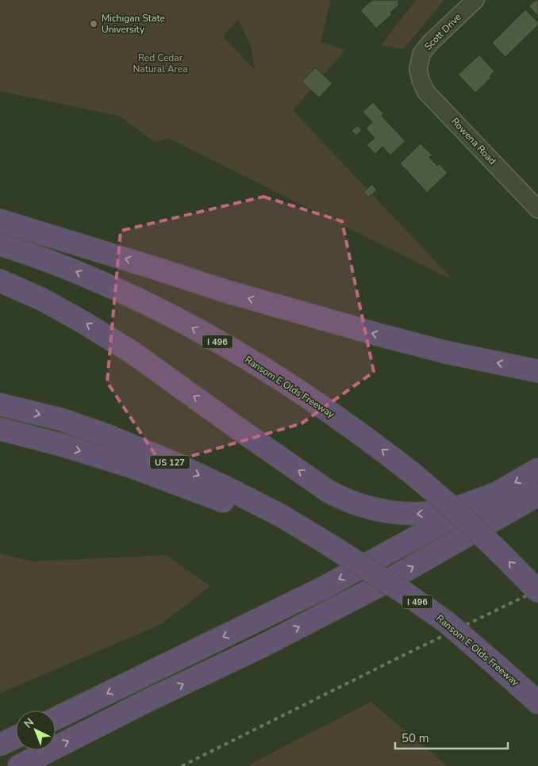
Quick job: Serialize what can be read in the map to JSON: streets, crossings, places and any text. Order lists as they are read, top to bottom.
{
  "streets": {
    "highway": ["I 496", "Ransom E Olds Freeway", "US 127"],
    "street": ["Scott Drive", "Rowena Road"]
  },
  "crossings": [
    ["Scott Drive", "Rowena Road"],
    ["Ransom E Olds Freeway", "US 127"]
  ],
  "parks": ["Red Cedar Natural Area"],
  "places": ["Michigan State University"],
  "scale_bar": "50 m",
  "north": "top left"
}
